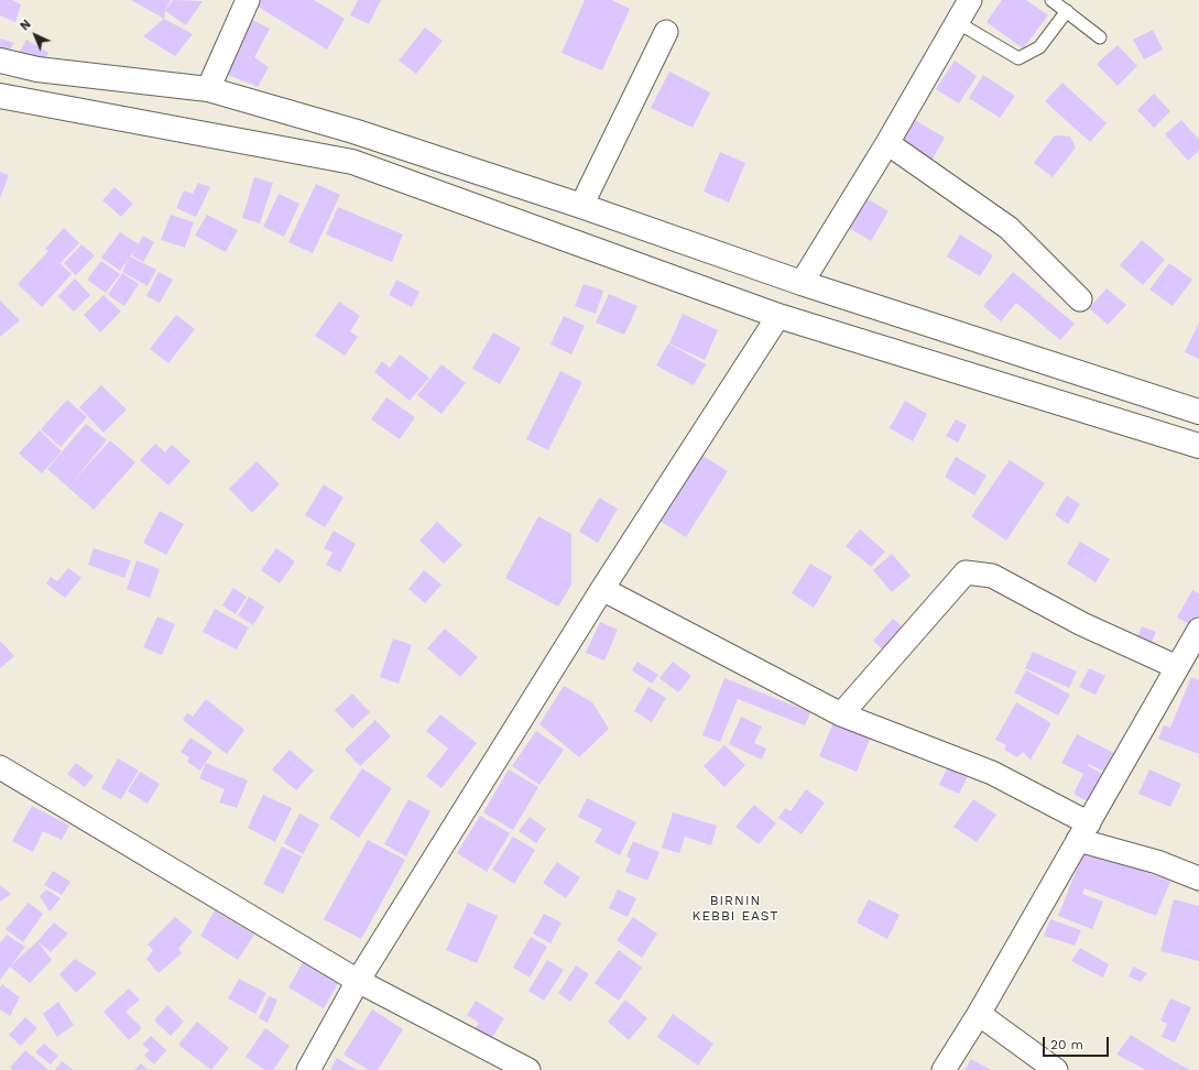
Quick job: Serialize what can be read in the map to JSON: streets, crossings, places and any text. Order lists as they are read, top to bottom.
{
  "districts": ["BIRNIN KEBBI EAST"],
  "scale_bar": "20 m",
  "north": "top left"
}
